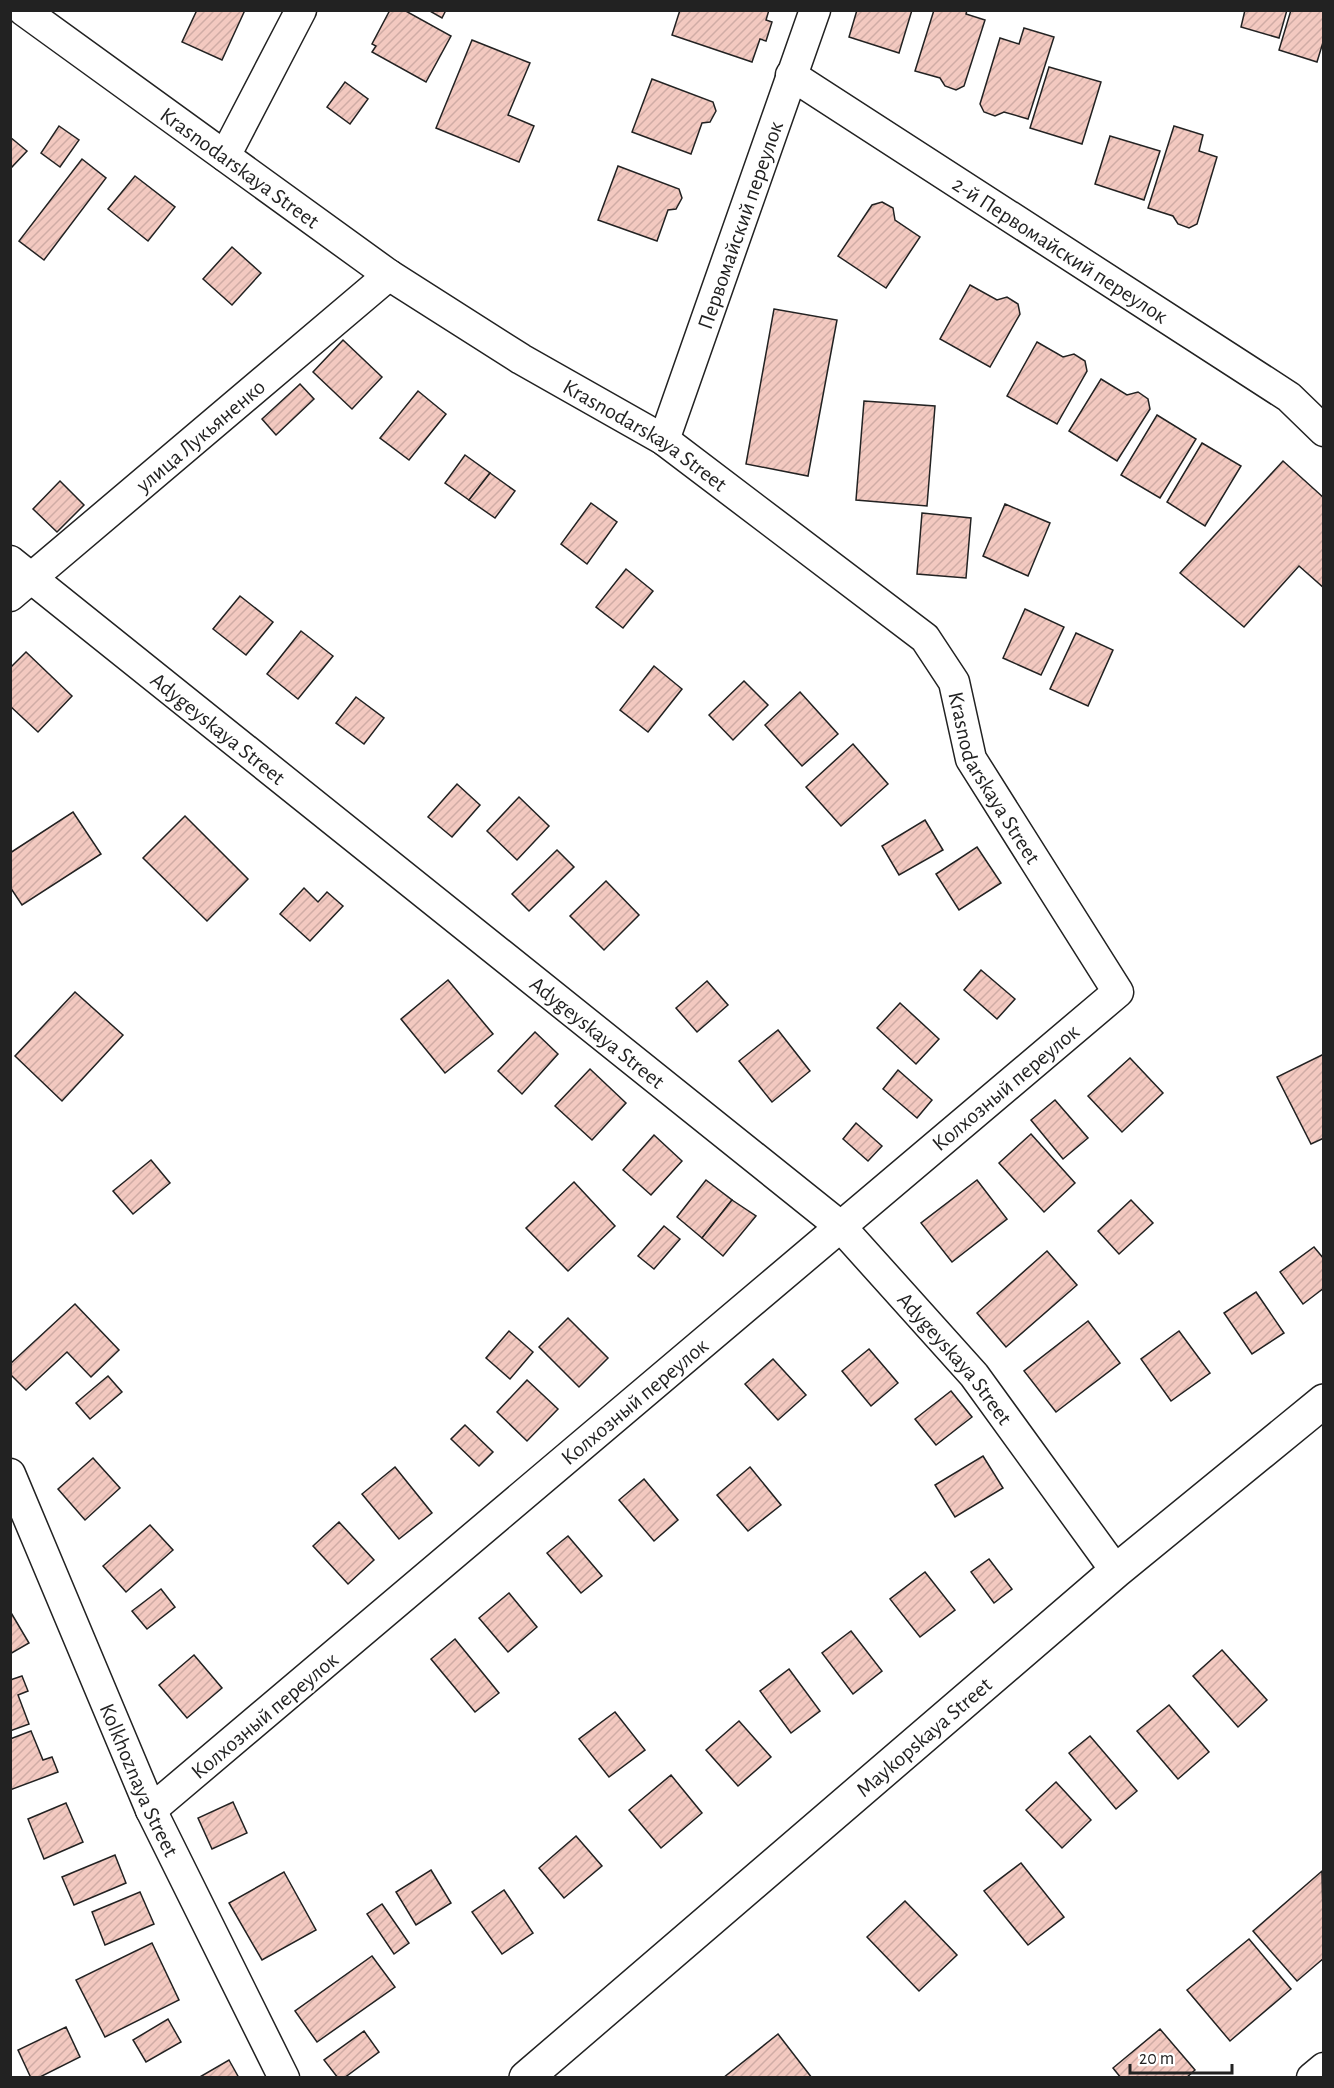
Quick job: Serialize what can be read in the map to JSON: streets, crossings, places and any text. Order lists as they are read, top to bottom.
{
  "streets": {
    "street": [
      "Krasnodarskaya Street",
      "Первомайский переулок",
      "2-й Первомайский переулок",
      "улица Лукьяненко",
      "Adygeyskaya Street",
      "Колхозный переулок",
      "Maykopskaya Street",
      "Kolkhoznaya Street"
    ]
  },
  "crossings": [
    ["Krasnodarskaya Street", "Первомайский переулок"],
    ["Krasnodarskaya Street", "улица Лукьяненко"],
    ["Krasnodarskaya Street", "Колхозный переулок"],
    ["Первомайский переулок", "2-й Первомайский переулок"],
    ["улица Лукьяненко", "Adygeyskaya Street"],
    ["Adygeyskaya Street", "Колхозный переулок"],
    ["Adygeyskaya Street", "Maykopskaya Street"],
    ["Колхозный переулок", "Kolkhoznaya Street"]
  ],
  "scale_bar": "20 m"
}
